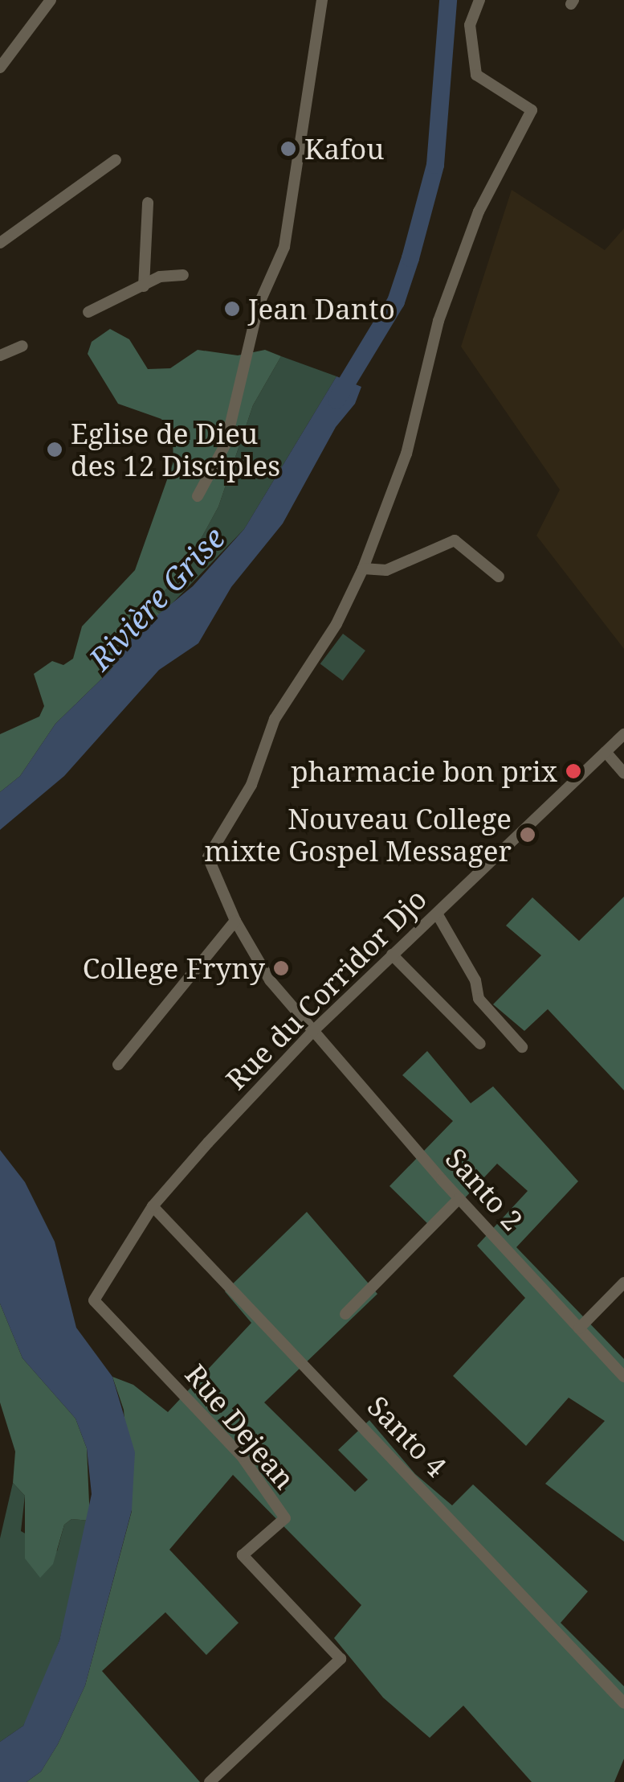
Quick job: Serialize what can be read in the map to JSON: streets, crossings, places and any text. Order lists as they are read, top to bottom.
{
  "streets": {
    "street": [
      "Rue du Corridor Djo",
      "Santo 2",
      "Rue Dejean",
      "Santo 4"
    ]
  },
  "crossings": [
    ["Rue du Corridor Djo", "Santo 2"],
    ["Rue du Corridor Djo", "Rue Dejean"],
    ["Rue du Corridor Djo", "Santo 4"]
  ],
  "water": ["Rivière Grise"],
  "places": [
    "Kafou",
    "Jean Danto",
    "Eglise de Dieu des 12 Disciples",
    "pharmacie bon prix",
    "Nouveau College mixte Gospel Messager",
    "College Fryny"
  ]
}
